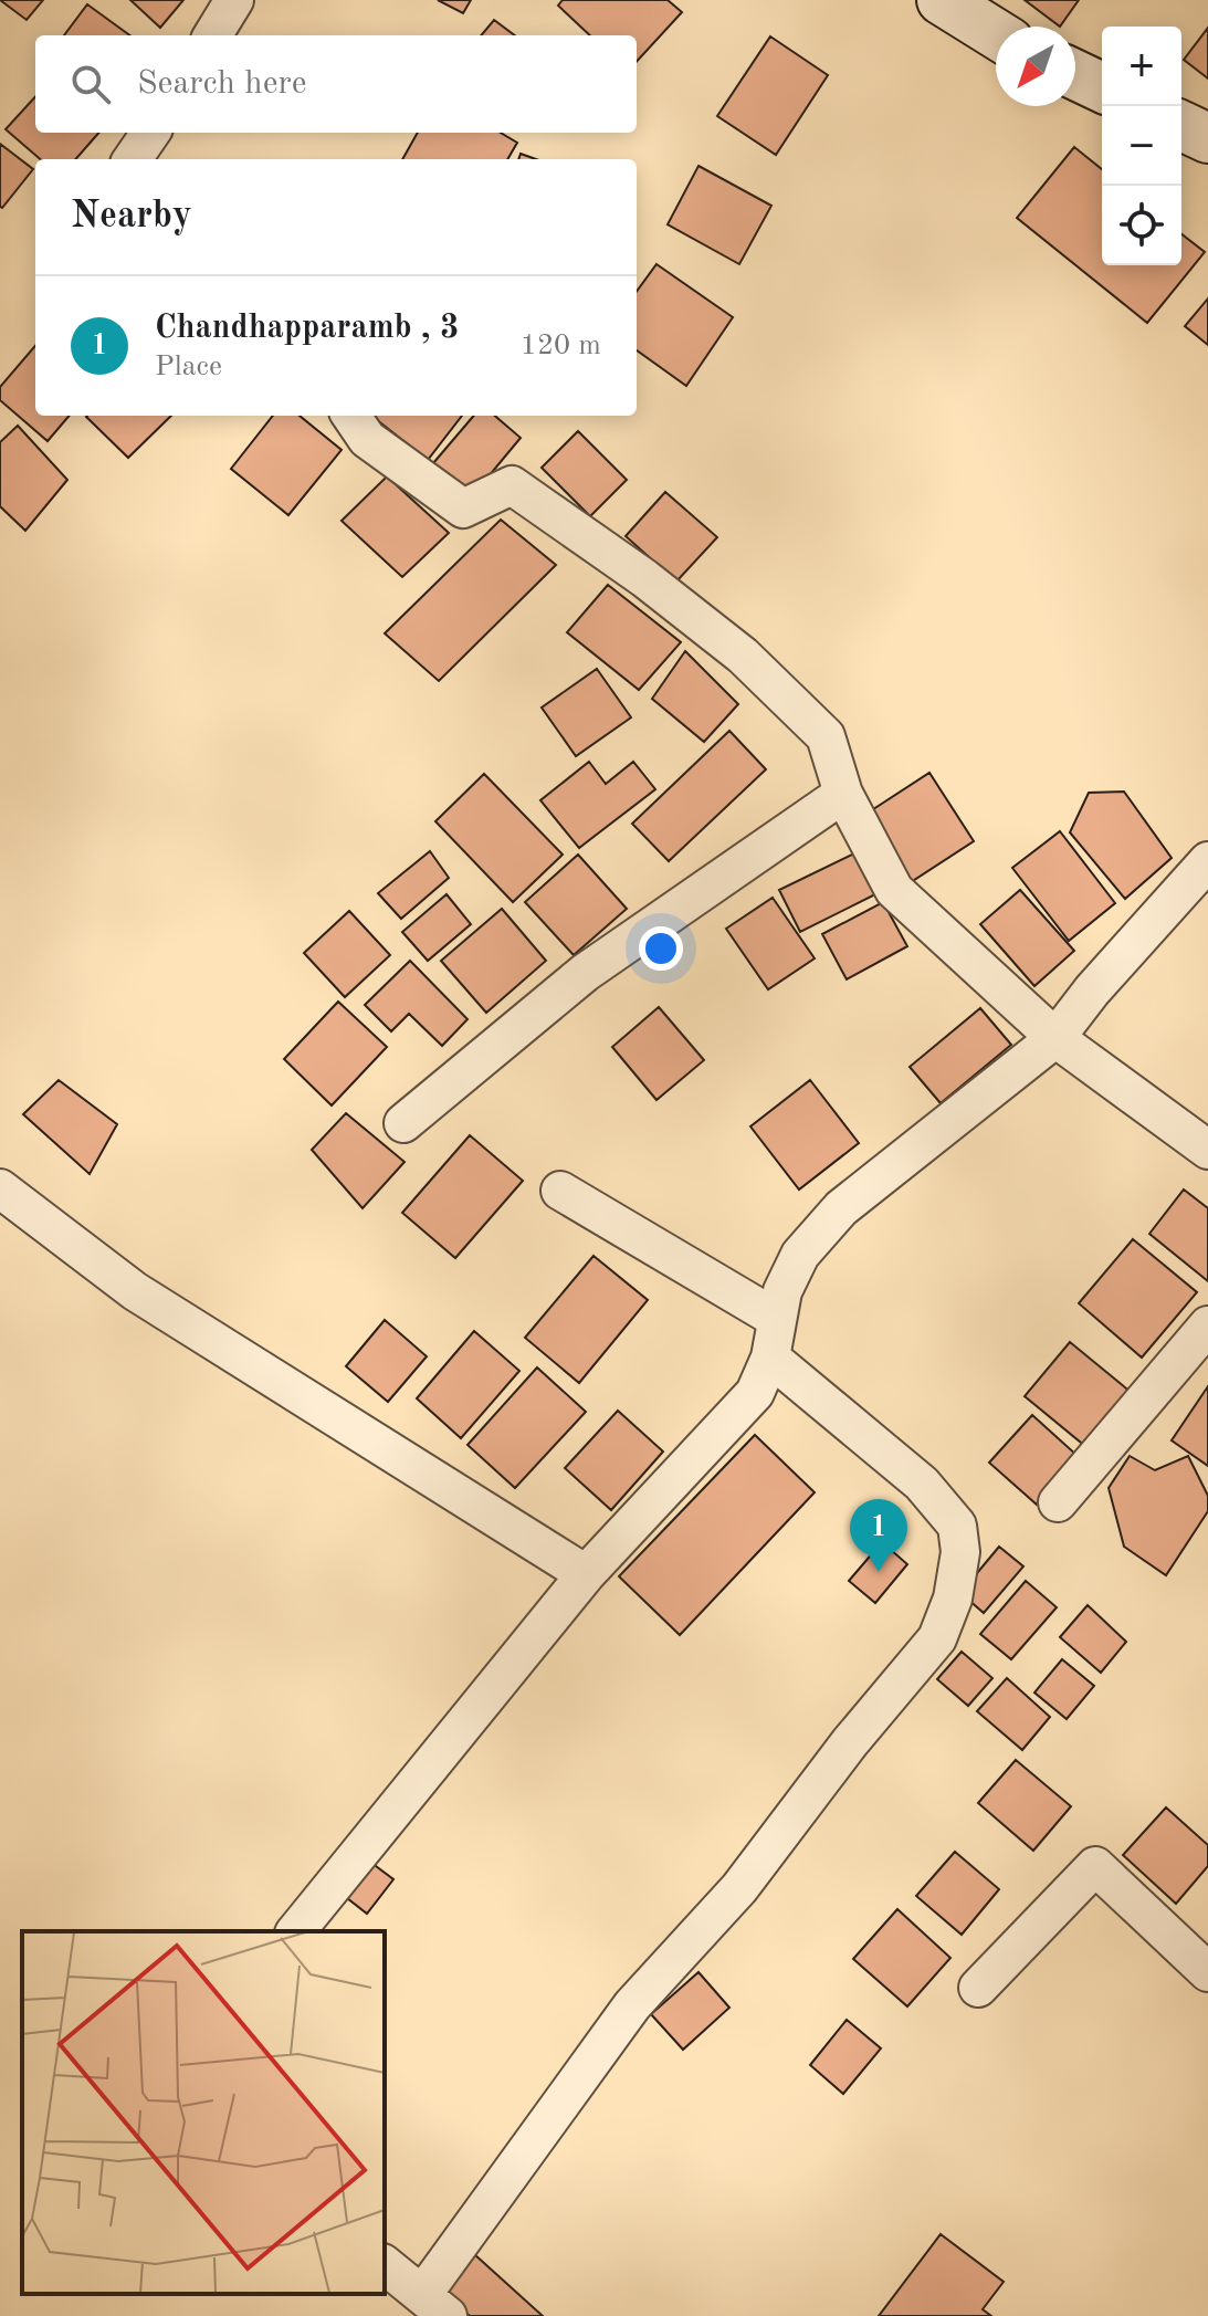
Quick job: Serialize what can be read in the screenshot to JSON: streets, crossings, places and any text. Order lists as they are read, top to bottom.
{
  "north": "bottom left",
  "page": {
    "map_buttons": ["+", "−"],
    "search": "Search here",
    "heading": "Nearby",
    "list": [
      {
        "mark": "1",
        "name": "Chandhapparamb , 3",
        "note": "Place",
        "value": "120 m"
      }
    ],
    "pins": "1"
  }
}
